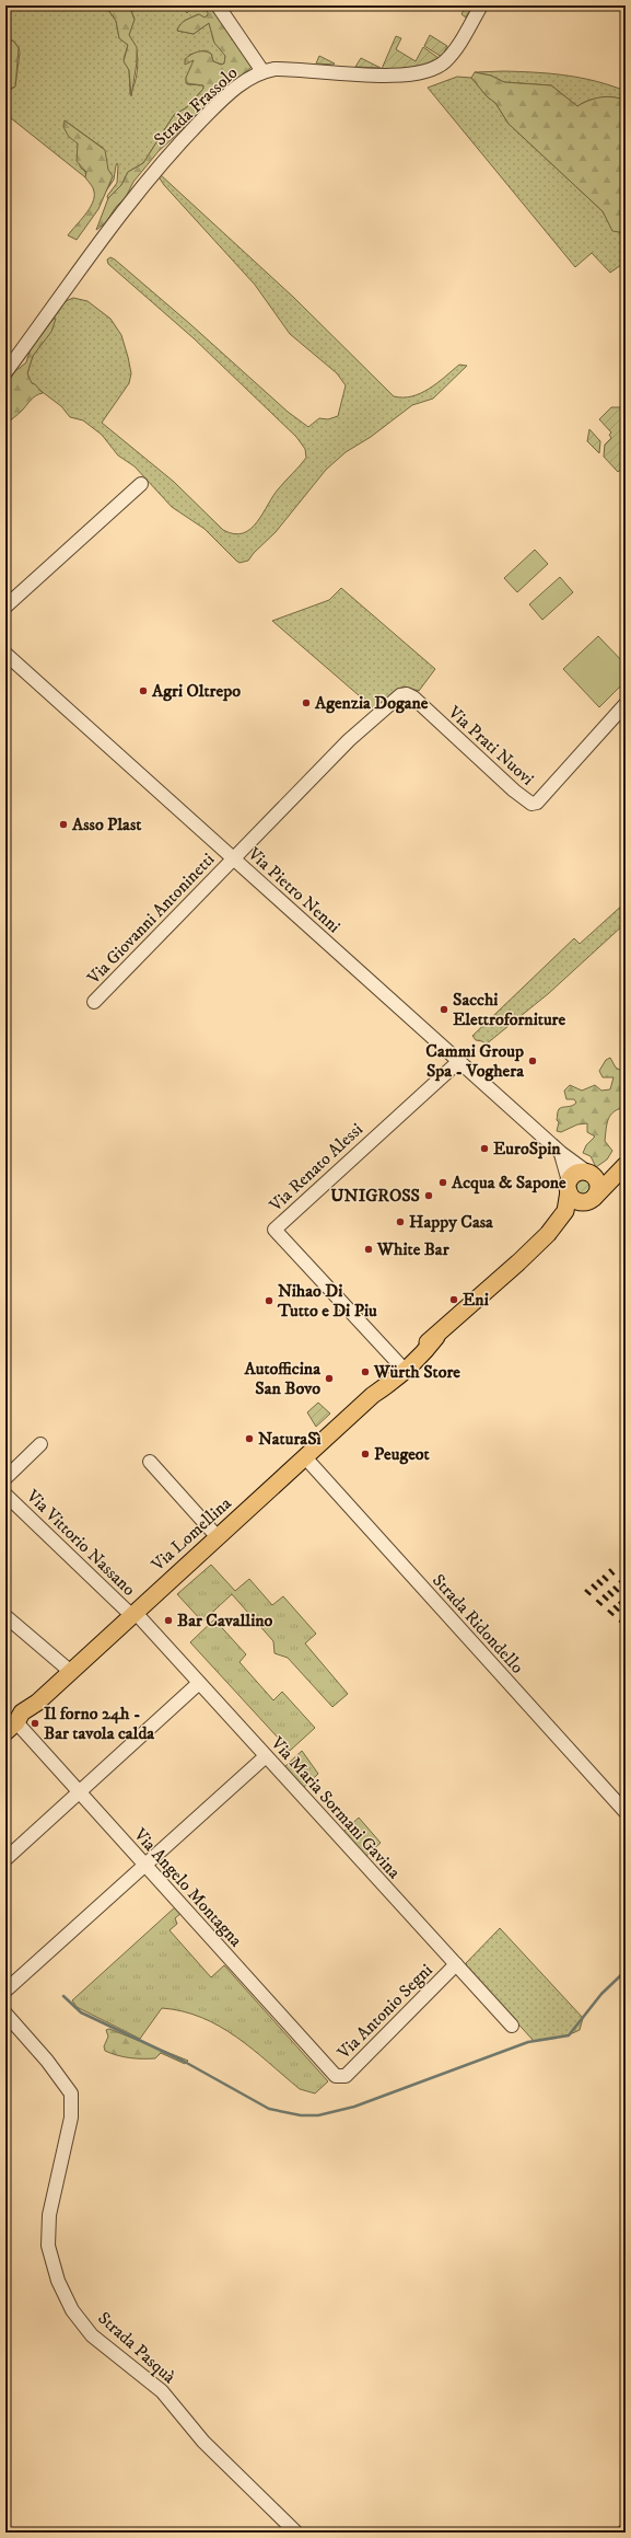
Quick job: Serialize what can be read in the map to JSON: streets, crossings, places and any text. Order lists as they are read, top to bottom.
{
  "streets": {
    "main road": ["Via Lomellina"],
    "street": [
      "Strada Frassolo",
      "Via Prati Nuovi",
      "Via Pietro Nenni",
      "Via Giovanni Antoninetti",
      "Via Renato Alessi",
      "Via Vittorio Nassano",
      "Strada Ridondello",
      "Via Maria Sormani Gavina",
      "Via Angelo Montagna",
      "Via Antonio Segni",
      "Strada Pasquà"
    ]
  },
  "crossings": [
    ["Via Prati Nuovi", "Via Pietro Nenni"],
    ["Via Prati Nuovi", "Via Giovanni Antoninetti"],
    ["Via Pietro Nenni", "Via Giovanni Antoninetti"],
    ["Via Pietro Nenni", "Via Renato Alessi"],
    ["Via Pietro Nenni", "Via Lomellina"],
    ["Via Renato Alessi", "Via Lomellina"],
    ["Via Lomellina", "Via Vittorio Nassano"],
    ["Via Lomellina", "Strada Ridondello"],
    ["Via Lomellina", "Via Maria Sormani Gavina"],
    ["Via Lomellina", "Via Angelo Montagna"],
    ["Via Vittorio Nassano", "Via Maria Sormani Gavina"],
    ["Via Maria Sormani Gavina", "Via Antonio Segni"],
    ["Via Angelo Montagna", "Via Antonio Segni"]
  ],
  "places": [
    "Agri Oltrepo",
    "Agenzia Dogane",
    "Asso Plast",
    "Sacchi Elettroforniture",
    "Cammi Group Spa - Voghera",
    "EuroSpin",
    "Acqua & Sapone",
    "UNIGROSS",
    "Happy Casa",
    "White Bar",
    "Eni",
    "Nihao Di Tutto e Di Piu",
    "Würth Store",
    "Autofficina San Bovo",
    "NaturaSì",
    "Peugeot",
    "Bar Cavallino",
    "Il forno 24h - Bar tavola calda"
  ]
}
